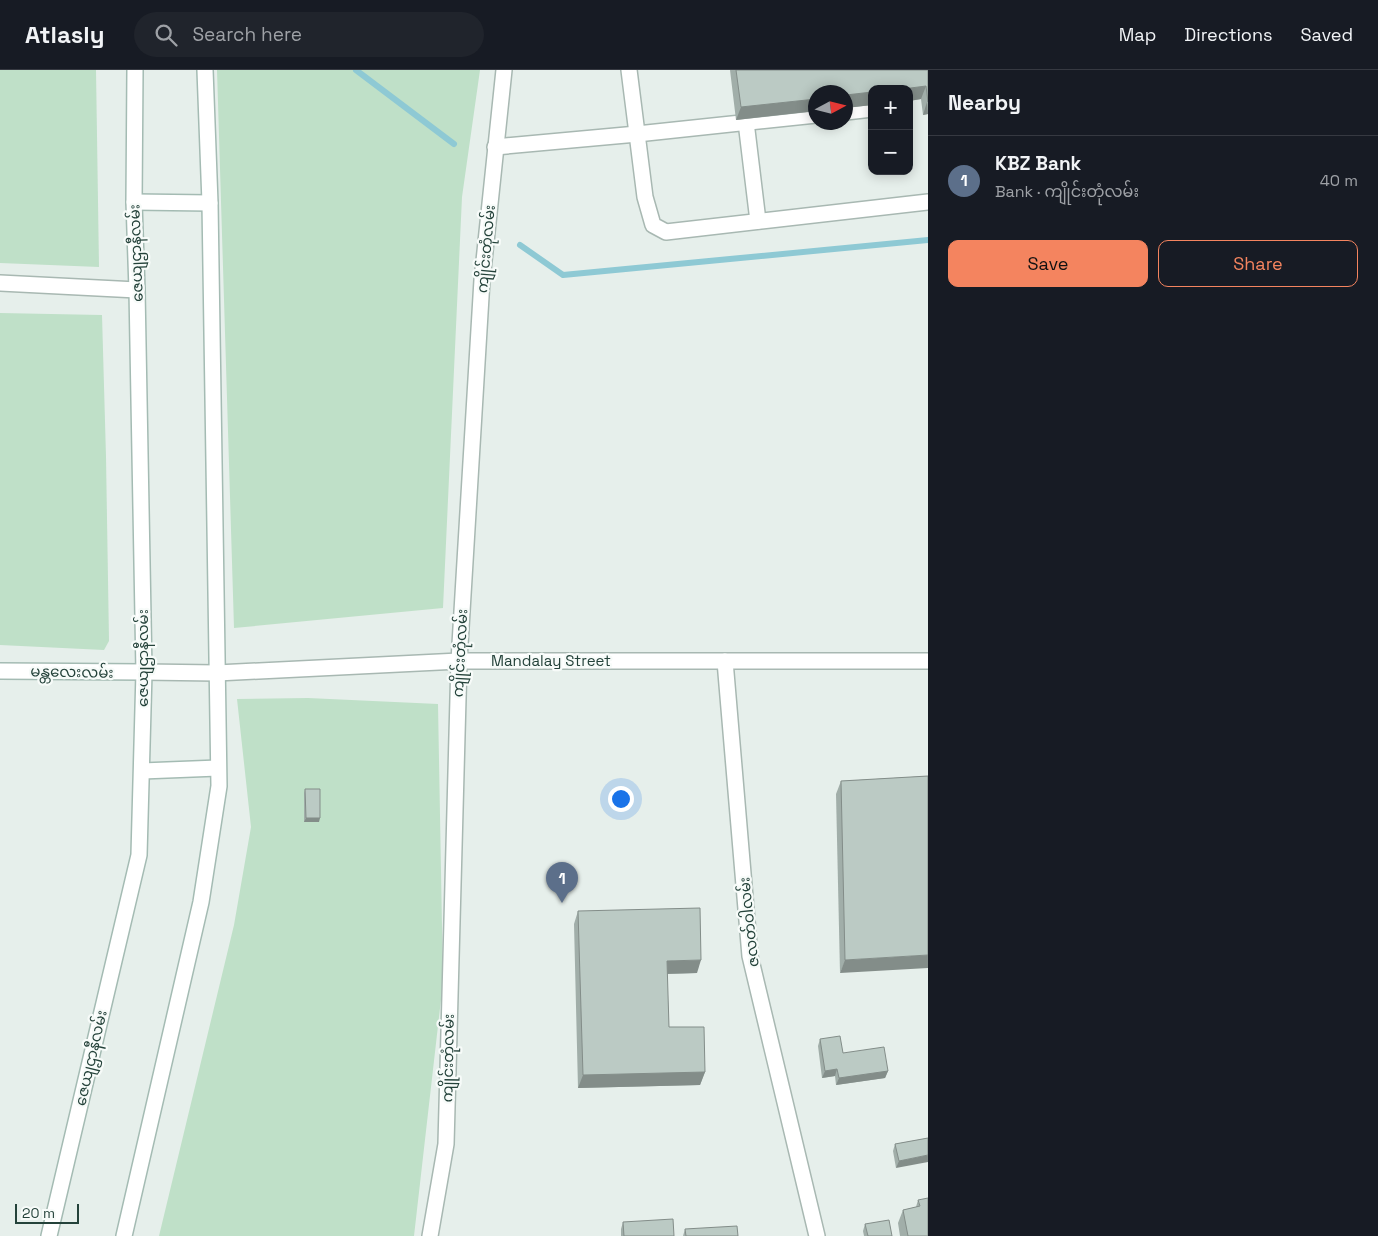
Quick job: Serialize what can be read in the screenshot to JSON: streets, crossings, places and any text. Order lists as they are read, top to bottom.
{
  "streets": {
    "street": [
      "ကျိုင်းတုံလမ်း",
      "ဇေယျဌာနီလမ်း",
      "Mandalay Street",
      "မန္တလေးလမ်း",
      "ဇလတ်ဝါလမ်း"
    ]
  },
  "crossings": [
    ["ကျိုင်းတုံလမ်း", "Mandalay Street"],
    ["ဇေယျဌာနီလမ်း", "Mandalay Street"],
    ["ဇေယျဌာနီလမ်း", "မန္တလေးလမ်း"],
    ["Mandalay Street", "မန္တလေးလမ်း"],
    ["Mandalay Street", "ဇလတ်ဝါလမ်း"]
  ],
  "scale_bar": "20 m",
  "north": "right",
  "page": {
    "header": "Atlasly",
    "search": "Search here",
    "nav": ["Map", "Directions", "Saved"],
    "heading": "Nearby",
    "map_buttons": ["+", "−"],
    "list": [
      {
        "mark": "1",
        "name": "KBZ Bank",
        "note": "Bank · ကျိုင်းတုံလမ်း",
        "value": "40 m"
      }
    ],
    "buttons": ["Save", "Share"],
    "pins": "1",
    "scale": "20 m"
  }
}
